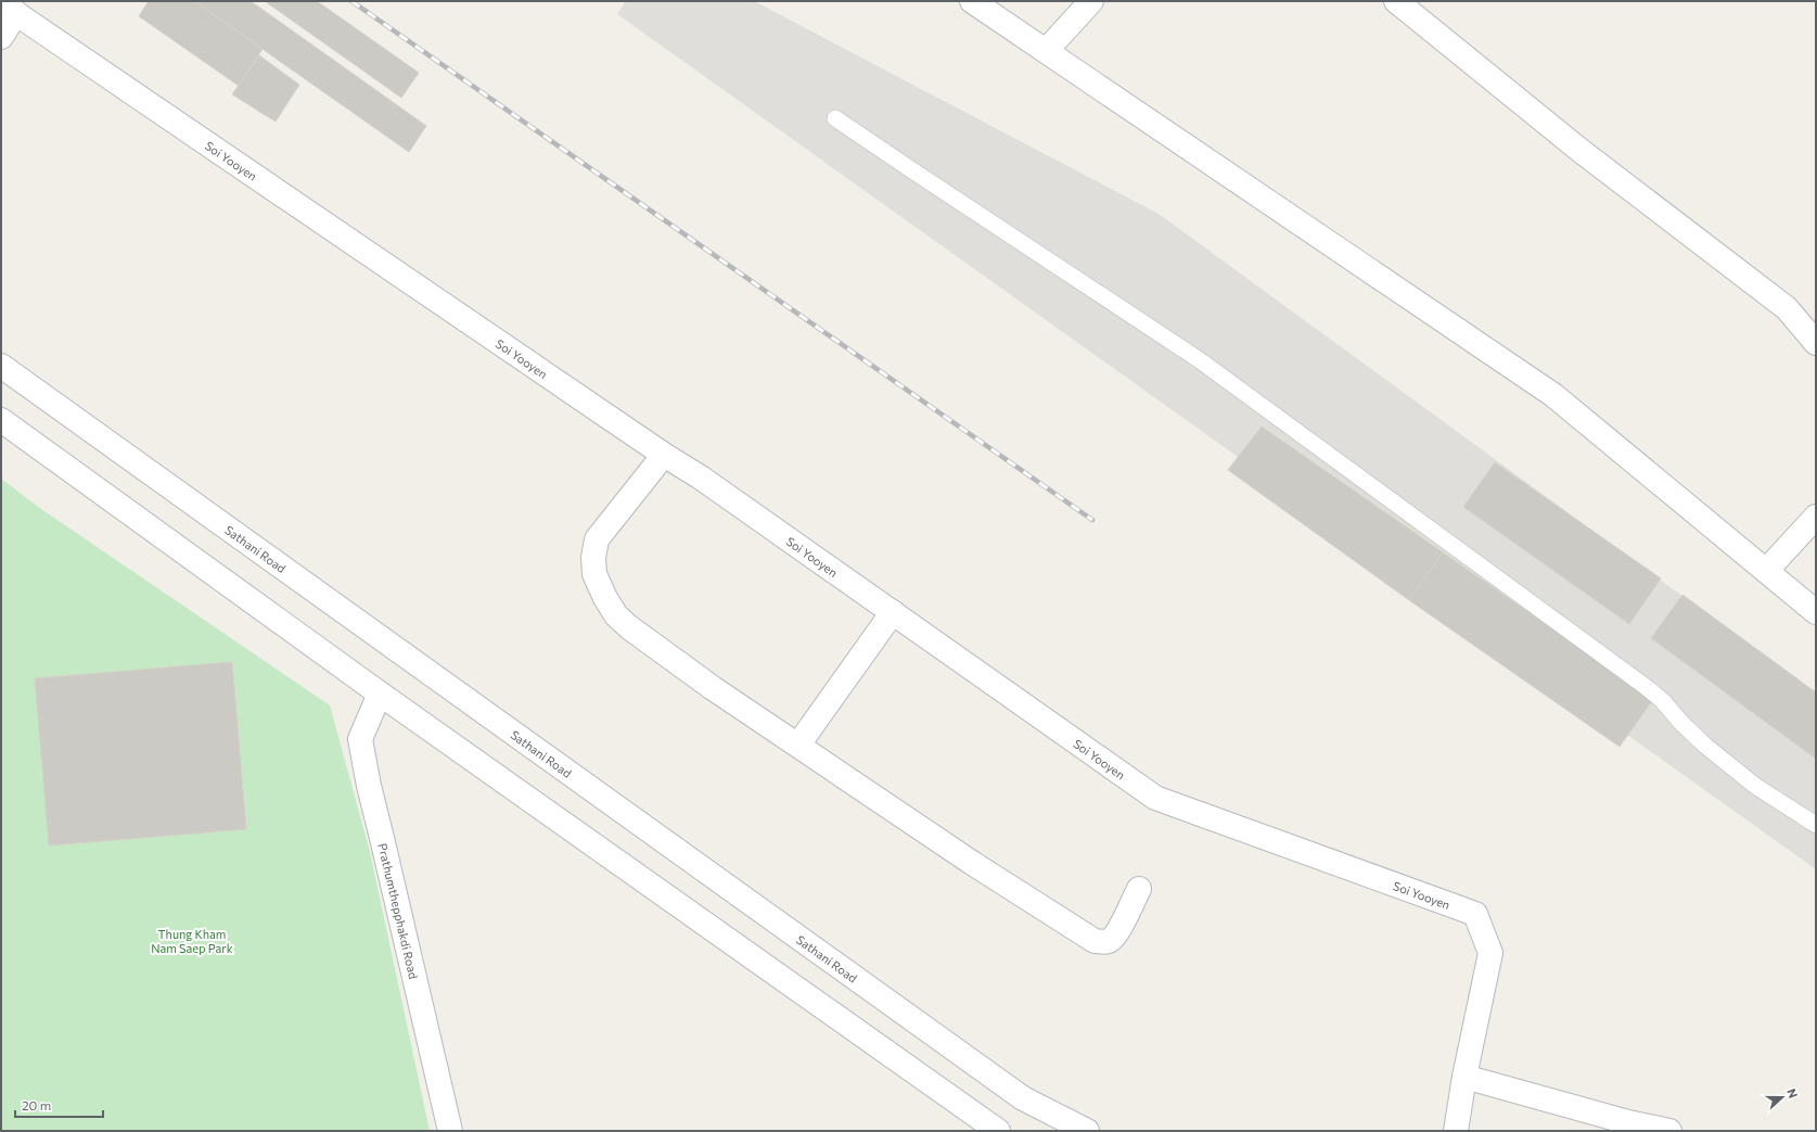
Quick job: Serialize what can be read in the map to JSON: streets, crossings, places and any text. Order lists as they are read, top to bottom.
{
  "streets": {
    "street": ["Soi Yooyen", "Sathani Road", "Prathumthepphakdi Road"]
  },
  "parks": ["Thung Kham Nam Saep Park"],
  "scale_bar": "20 m",
  "north": "right"
}
